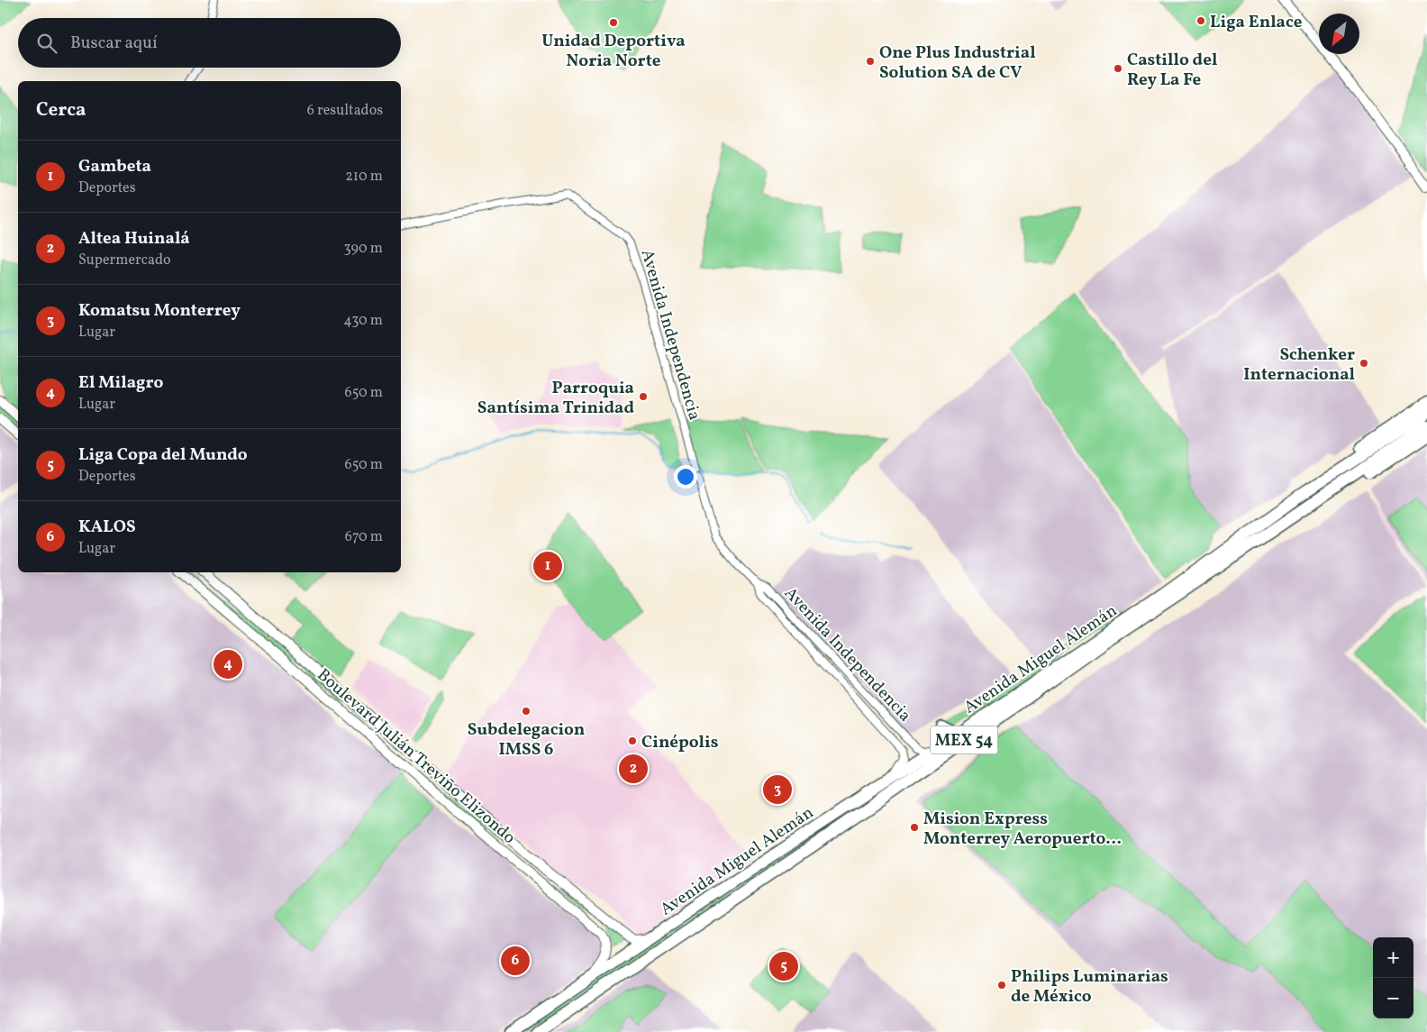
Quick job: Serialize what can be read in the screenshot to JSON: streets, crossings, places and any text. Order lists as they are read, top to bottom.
{
  "streets": {
    "highway": ["Avenida Miguel Alemán", "MEX 54"],
    "main road": ["Boulevard Julián Treviño Elizondo"],
    "street": ["Avenida Independencia"]
  },
  "crossings": [
    ["Avenida Independencia", "Avenida Miguel Alemán"],
    ["Avenida Miguel Alemán", "Boulevard Julián Treviño Elizondo"]
  ],
  "places": [
    "Liga Enlace",
    "Unidad Deportiva Noria Norte",
    "One Plus Industrial Solution SA de CV",
    "Castillo del Rey La Fe",
    "Schenker Internacional",
    "Parroquia Santísima Trinidad",
    "Subdelegacion IMSS 6",
    "Cinépolis",
    "Mision Express Monterrey Aeropuerto…",
    "Philips Luminarias de México"
  ],
  "north": "bottom left",
  "page": {
    "search": "Buscar aquí",
    "heading": ["Cerca", "6 resultados"],
    "list": [
      {
        "mark": "1",
        "name": "Gambeta",
        "note": "Deportes",
        "value": "210 m"
      },
      {
        "mark": "2",
        "name": "Altea Huinalá",
        "note": "Supermercado",
        "value": "390 m"
      },
      {
        "mark": "3",
        "name": "Komatsu Monterrey",
        "note": "Lugar",
        "value": "430 m"
      },
      {
        "mark": "4",
        "name": "El Milagro",
        "note": "Lugar",
        "value": "650 m"
      },
      {
        "mark": "5",
        "name": "Liga Copa del Mundo",
        "note": "Deportes",
        "value": "650 m"
      },
      {
        "mark": "6",
        "name": "KALOS",
        "note": "Lugar",
        "value": "670 m"
      }
    ],
    "pins": [
      "1",
      "4",
      "2",
      "3",
      "6",
      "5"
    ],
    "map_buttons": ["+", "−"]
  }
}
